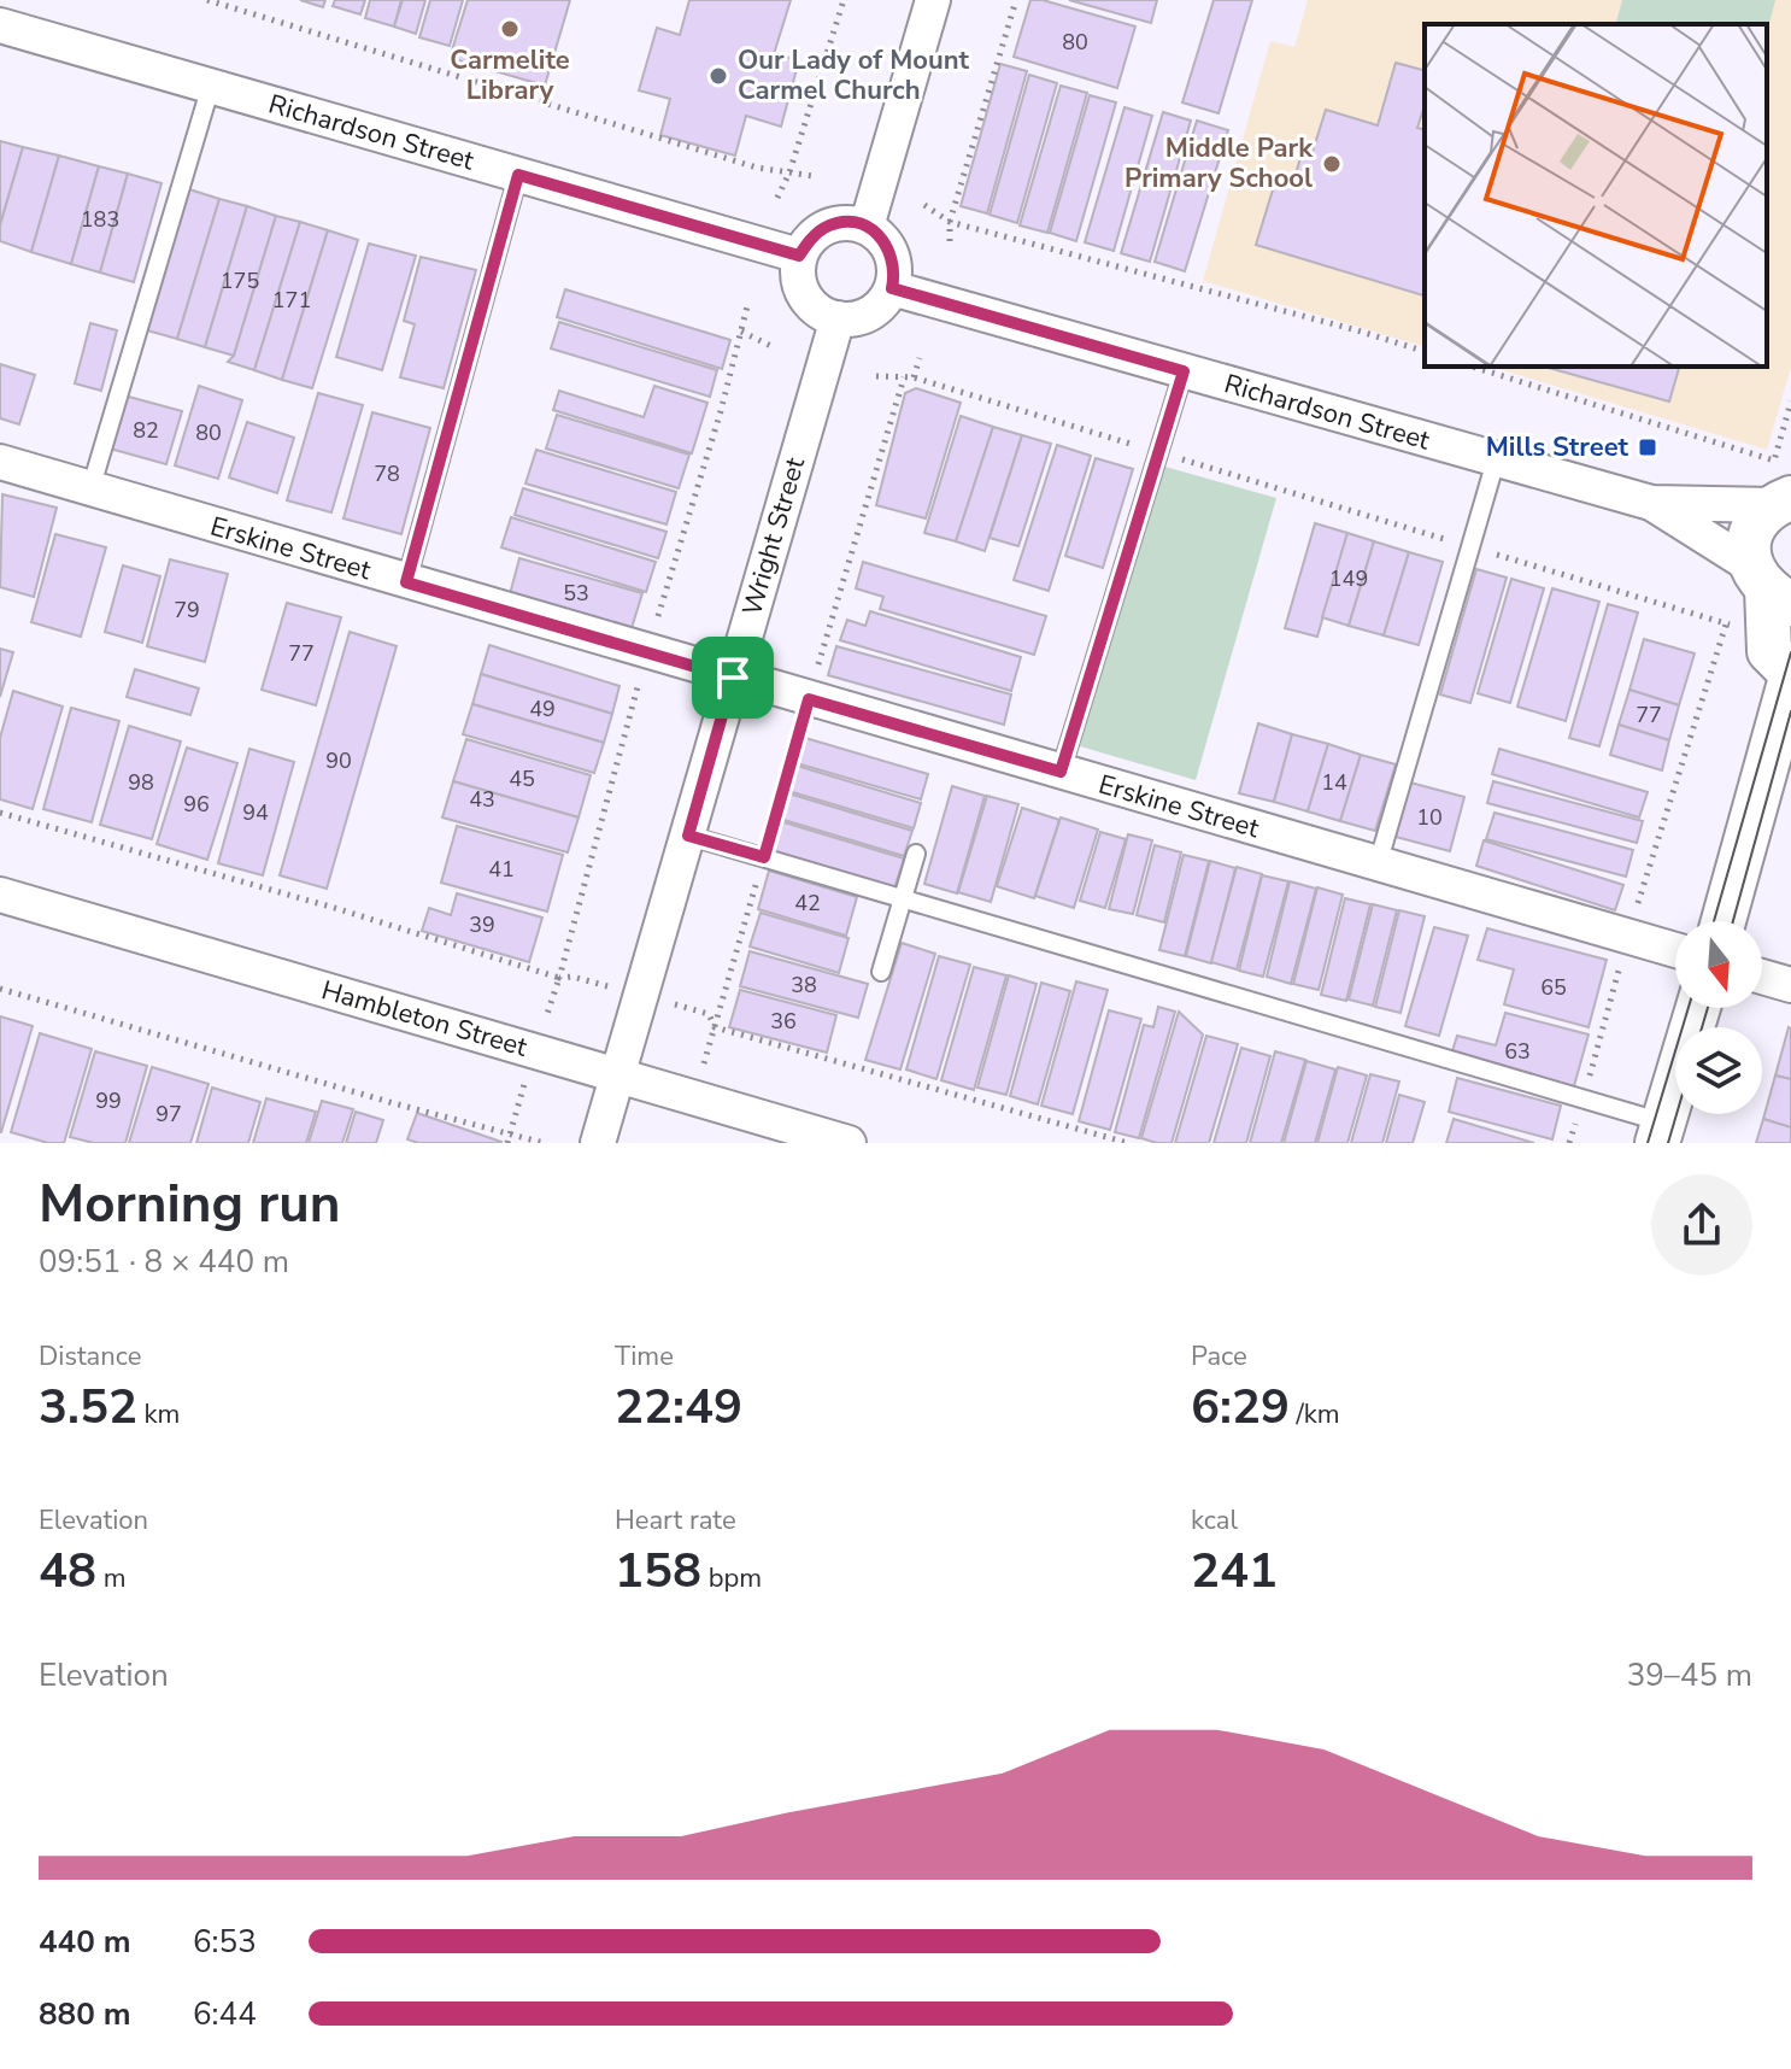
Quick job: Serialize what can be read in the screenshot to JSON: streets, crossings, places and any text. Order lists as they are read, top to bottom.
{
  "streets": {
    "street": [
      "Richardson Street",
      "Wright Street",
      "Erskine Street",
      "Hambleton Street"
    ]
  },
  "crossings": [
    ["Richardson Street", "Wright Street"],
    ["Wright Street", "Erskine Street"],
    ["Wright Street", "Hambleton Street"]
  ],
  "places": {
    "other": ["Carmelite Library", "Our Lady of Mount Carmel Church", "Middle Park Primary School"],
    "transit": ["Mills Street"]
  },
  "house_numbers": [
    "80",
    "183",
    "175",
    "171",
    "82",
    "80",
    "78",
    "149",
    "53",
    "79",
    "77",
    "49",
    "77",
    "90",
    "45",
    "98",
    "14",
    "43",
    "96",
    "94",
    "10",
    "41",
    "42",
    "39",
    "38",
    "65",
    "36",
    "63",
    "99",
    "97"
  ],
  "north": "bottom",
  "page": {
    "heading": ["Morning run", "09:51 · 8 × 440 m"],
    "stats": [
      ["Distance", "3.52 km"],
      ["Time", "22:49"],
      ["Pace", "6:29 /km"],
      ["Elevation", "48 m"],
      ["Heart rate", "158 bpm"],
      ["kcal", "241"]
    ],
    "chart": ["Elevation", "39–45 m"],
    "list": [
      {
        "name": "440 m",
        "note": "6:53"
      },
      {
        "name": "880 m",
        "note": "6:44"
      }
    ]
  }
}
